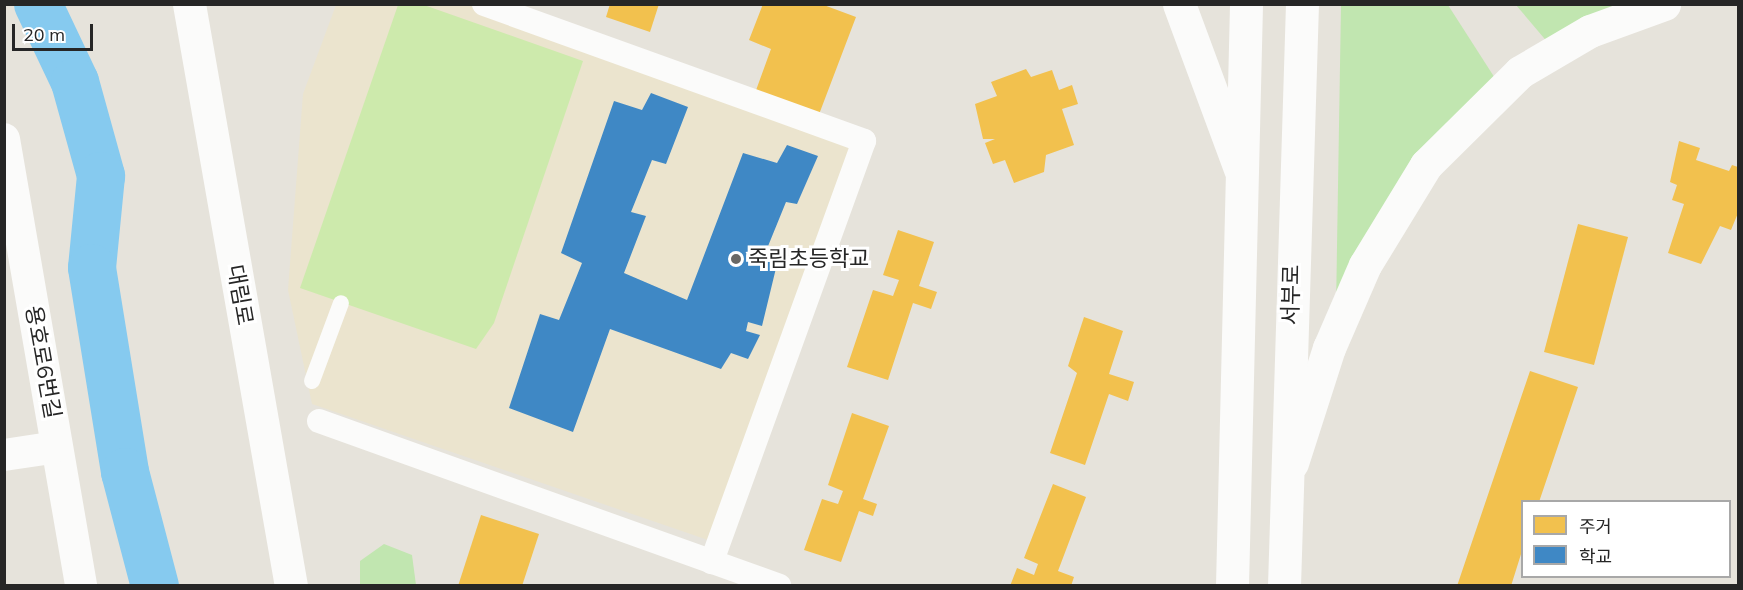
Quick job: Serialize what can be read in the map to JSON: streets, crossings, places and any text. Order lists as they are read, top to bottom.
{
  "streets": {
    "street": ["대림로", "서부로", "용호로6번길"]
  },
  "places": ["죽림초등학교"],
  "legend": ["주거", "학교"],
  "scale_bar": "20 m"
}
